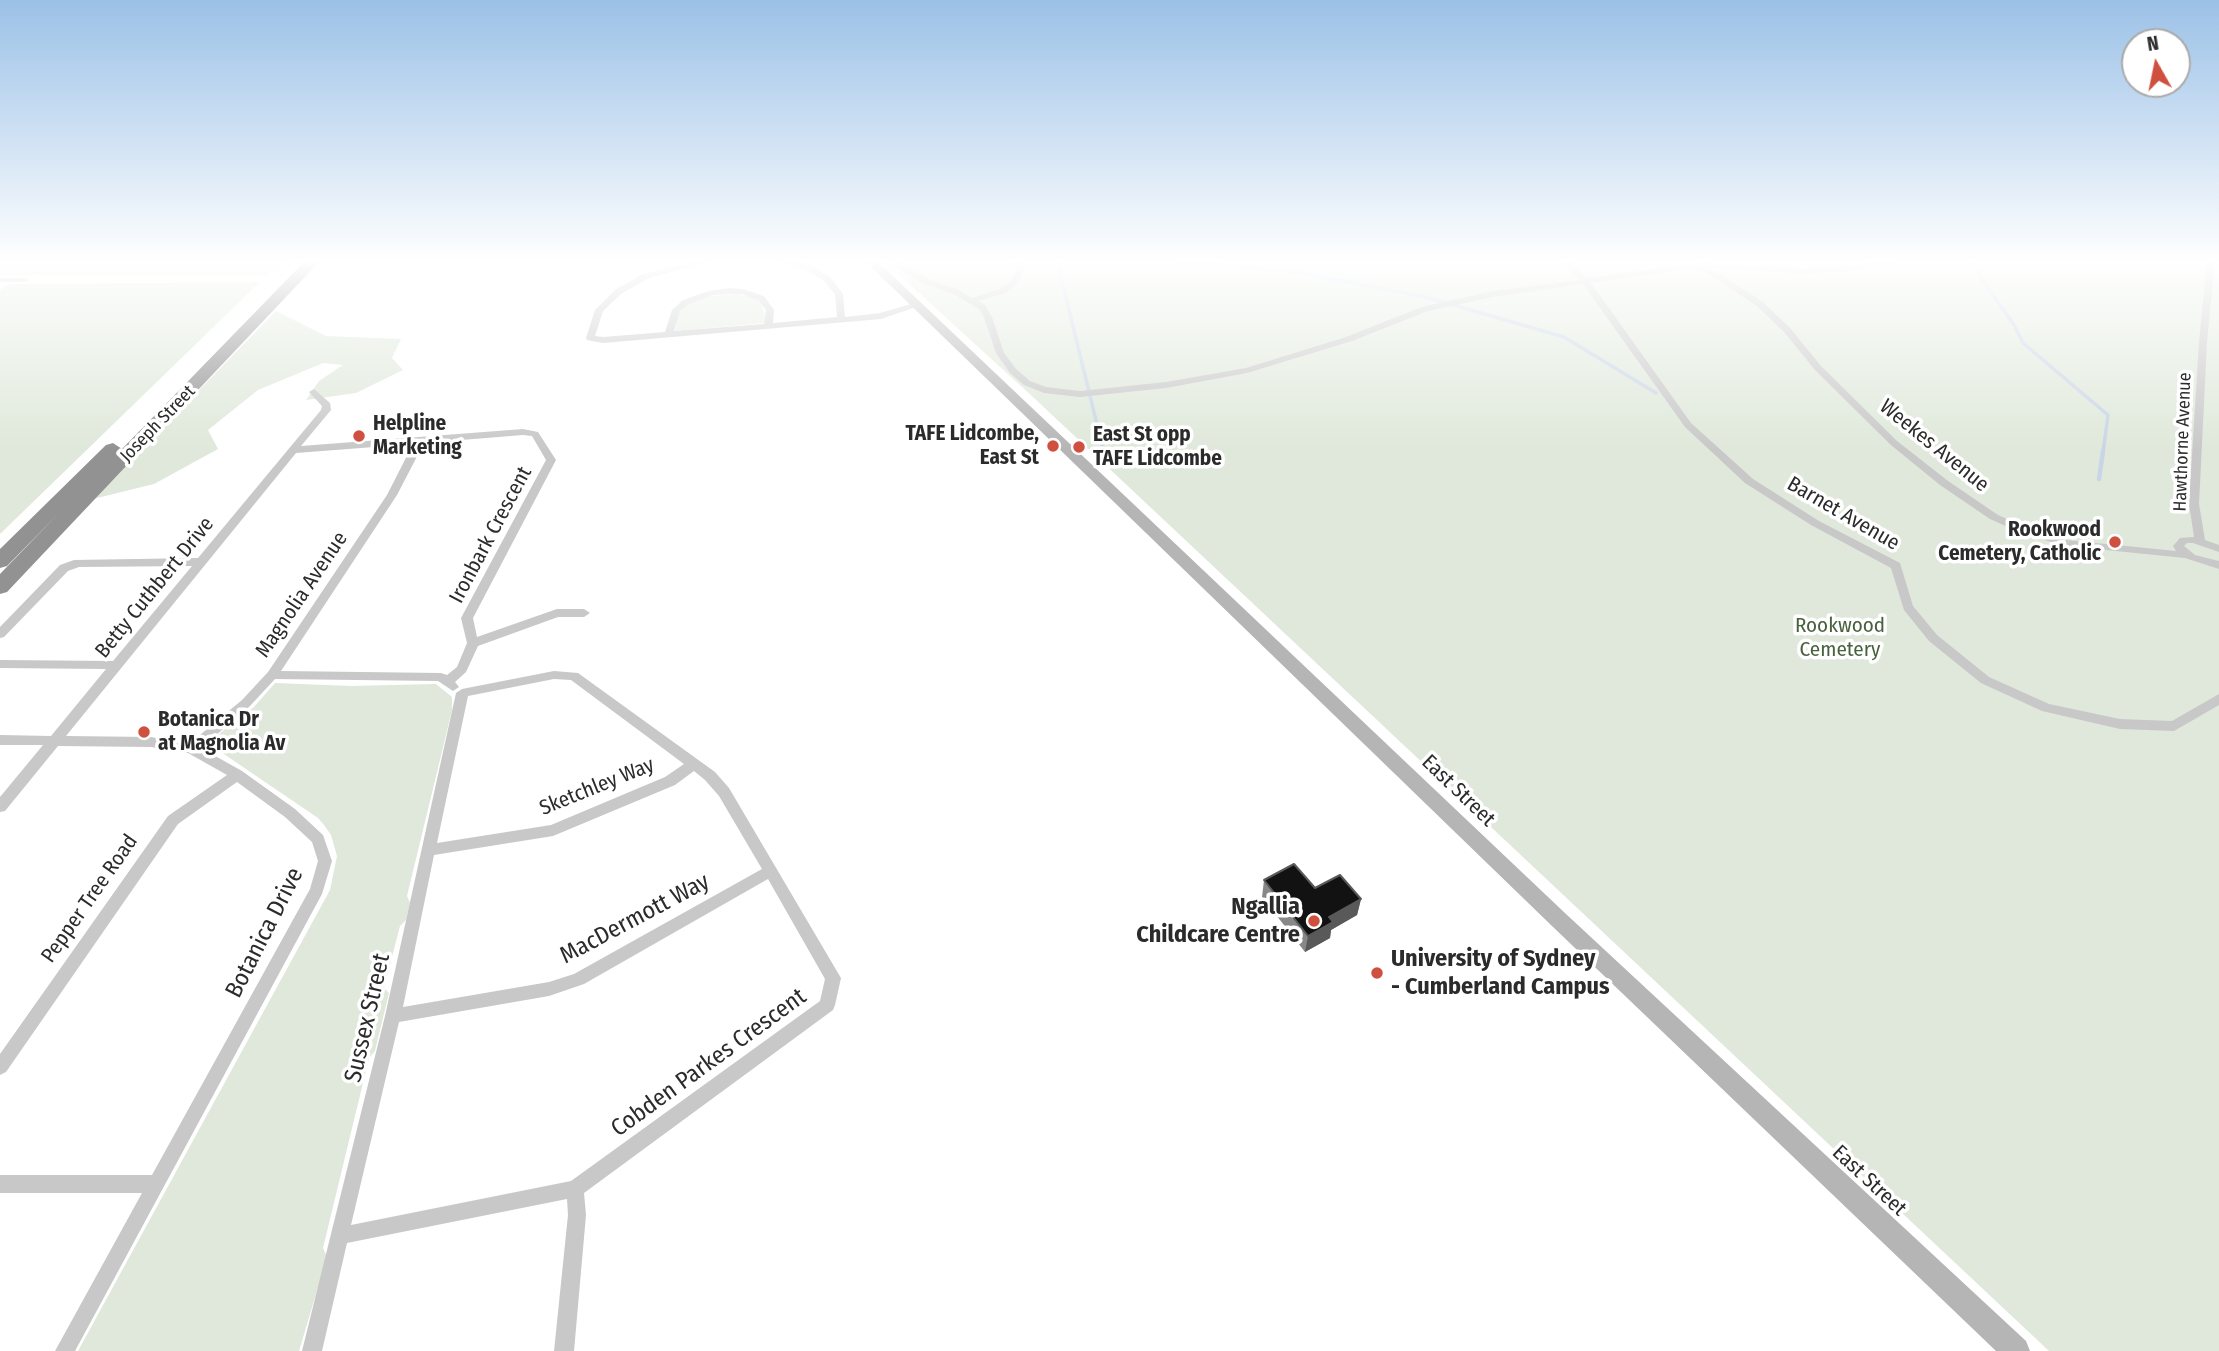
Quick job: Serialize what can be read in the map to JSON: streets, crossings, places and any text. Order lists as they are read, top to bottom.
{
  "streets": {
    "highway": ["Joseph Street"],
    "main road": ["East Street"],
    "street": [
      "Hawthorne Avenue",
      "Weekes Avenue",
      "Barnet Avenue",
      "Ironbark Crescent",
      "Betty Cuthbert Drive",
      "Magnolia Avenue",
      "Sketchley Way",
      "Pepper Tree Road",
      "MacDermott Way",
      "Botanica Drive",
      "Sussex Street",
      "Cobden Parkes Crescent"
    ]
  },
  "crossings": [
    ["Ironbark Crescent", "Betty Cuthbert Drive"],
    ["Ironbark Crescent", "Magnolia Avenue"],
    ["Betty Cuthbert Drive", "Botanica Drive"],
    ["Magnolia Avenue", "Botanica Drive"],
    ["Sketchley Way", "Sussex Street"],
    ["Sketchley Way", "Cobden Parkes Crescent"],
    ["Pepper Tree Road", "Botanica Drive"],
    ["MacDermott Way", "Sussex Street"],
    ["MacDermott Way", "Cobden Parkes Crescent"],
    ["Sussex Street", "Cobden Parkes Crescent"]
  ],
  "parks": ["Rookwood Cemetery"],
  "places": [
    "Helpline Marketing",
    "TAFE Lidcombe, East St",
    "East St opp TAFE Lidcombe",
    "Rookwood Cemetery, Catholic",
    "Botanica Dr at Magnolia Av",
    "Ngallia Childcare Centre",
    "University of Sydney - Cumberland Campus"
  ],
  "north": "top"
}
